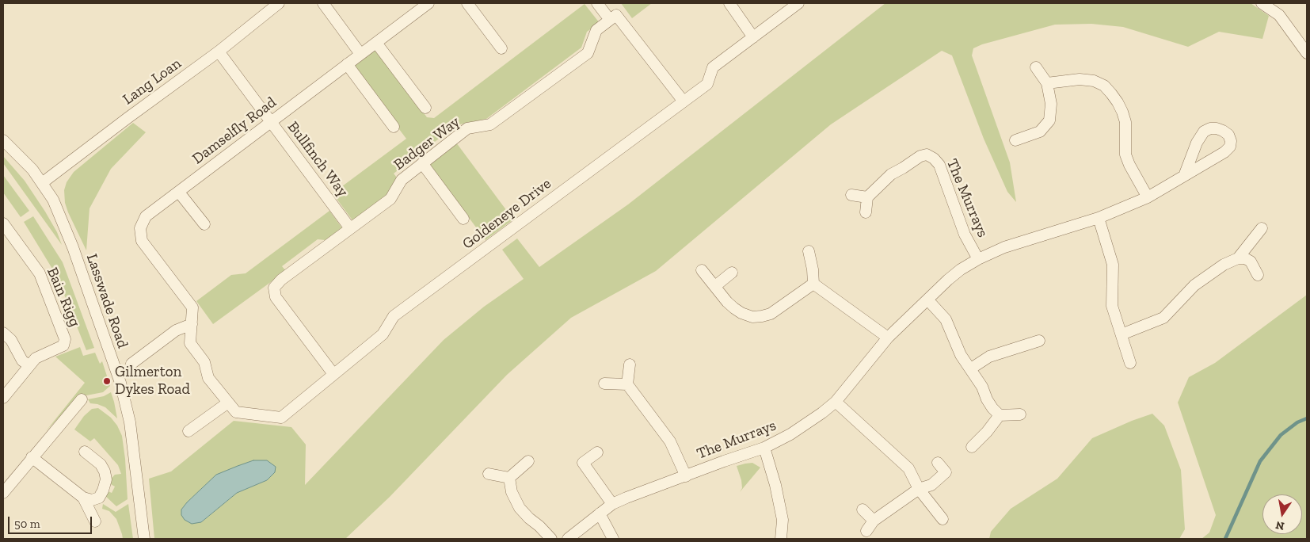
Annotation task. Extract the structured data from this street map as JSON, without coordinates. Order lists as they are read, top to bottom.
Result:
{
  "streets": {
    "street": [
      "Lang Loan",
      "Damselfly Road",
      "Badger Way",
      "Bullfinch Way",
      "The Murrays",
      "Goldeneye Drive",
      "Bain Rigg",
      "Lasswade Road"
    ]
  },
  "crossings": [
    ["Lang Loan", "Bullfinch Way"],
    ["Lang Loan", "Lasswade Road"],
    ["Damselfly Road", "Bullfinch Way"],
    ["Damselfly Road", "Goldeneye Drive"],
    ["Badger Way", "Bullfinch Way"],
    ["Badger Way", "Goldeneye Drive"]
  ],
  "places": ["Gilmerton Dykes Road"],
  "scale_bar": "50 m",
  "north": "bottom"
}
